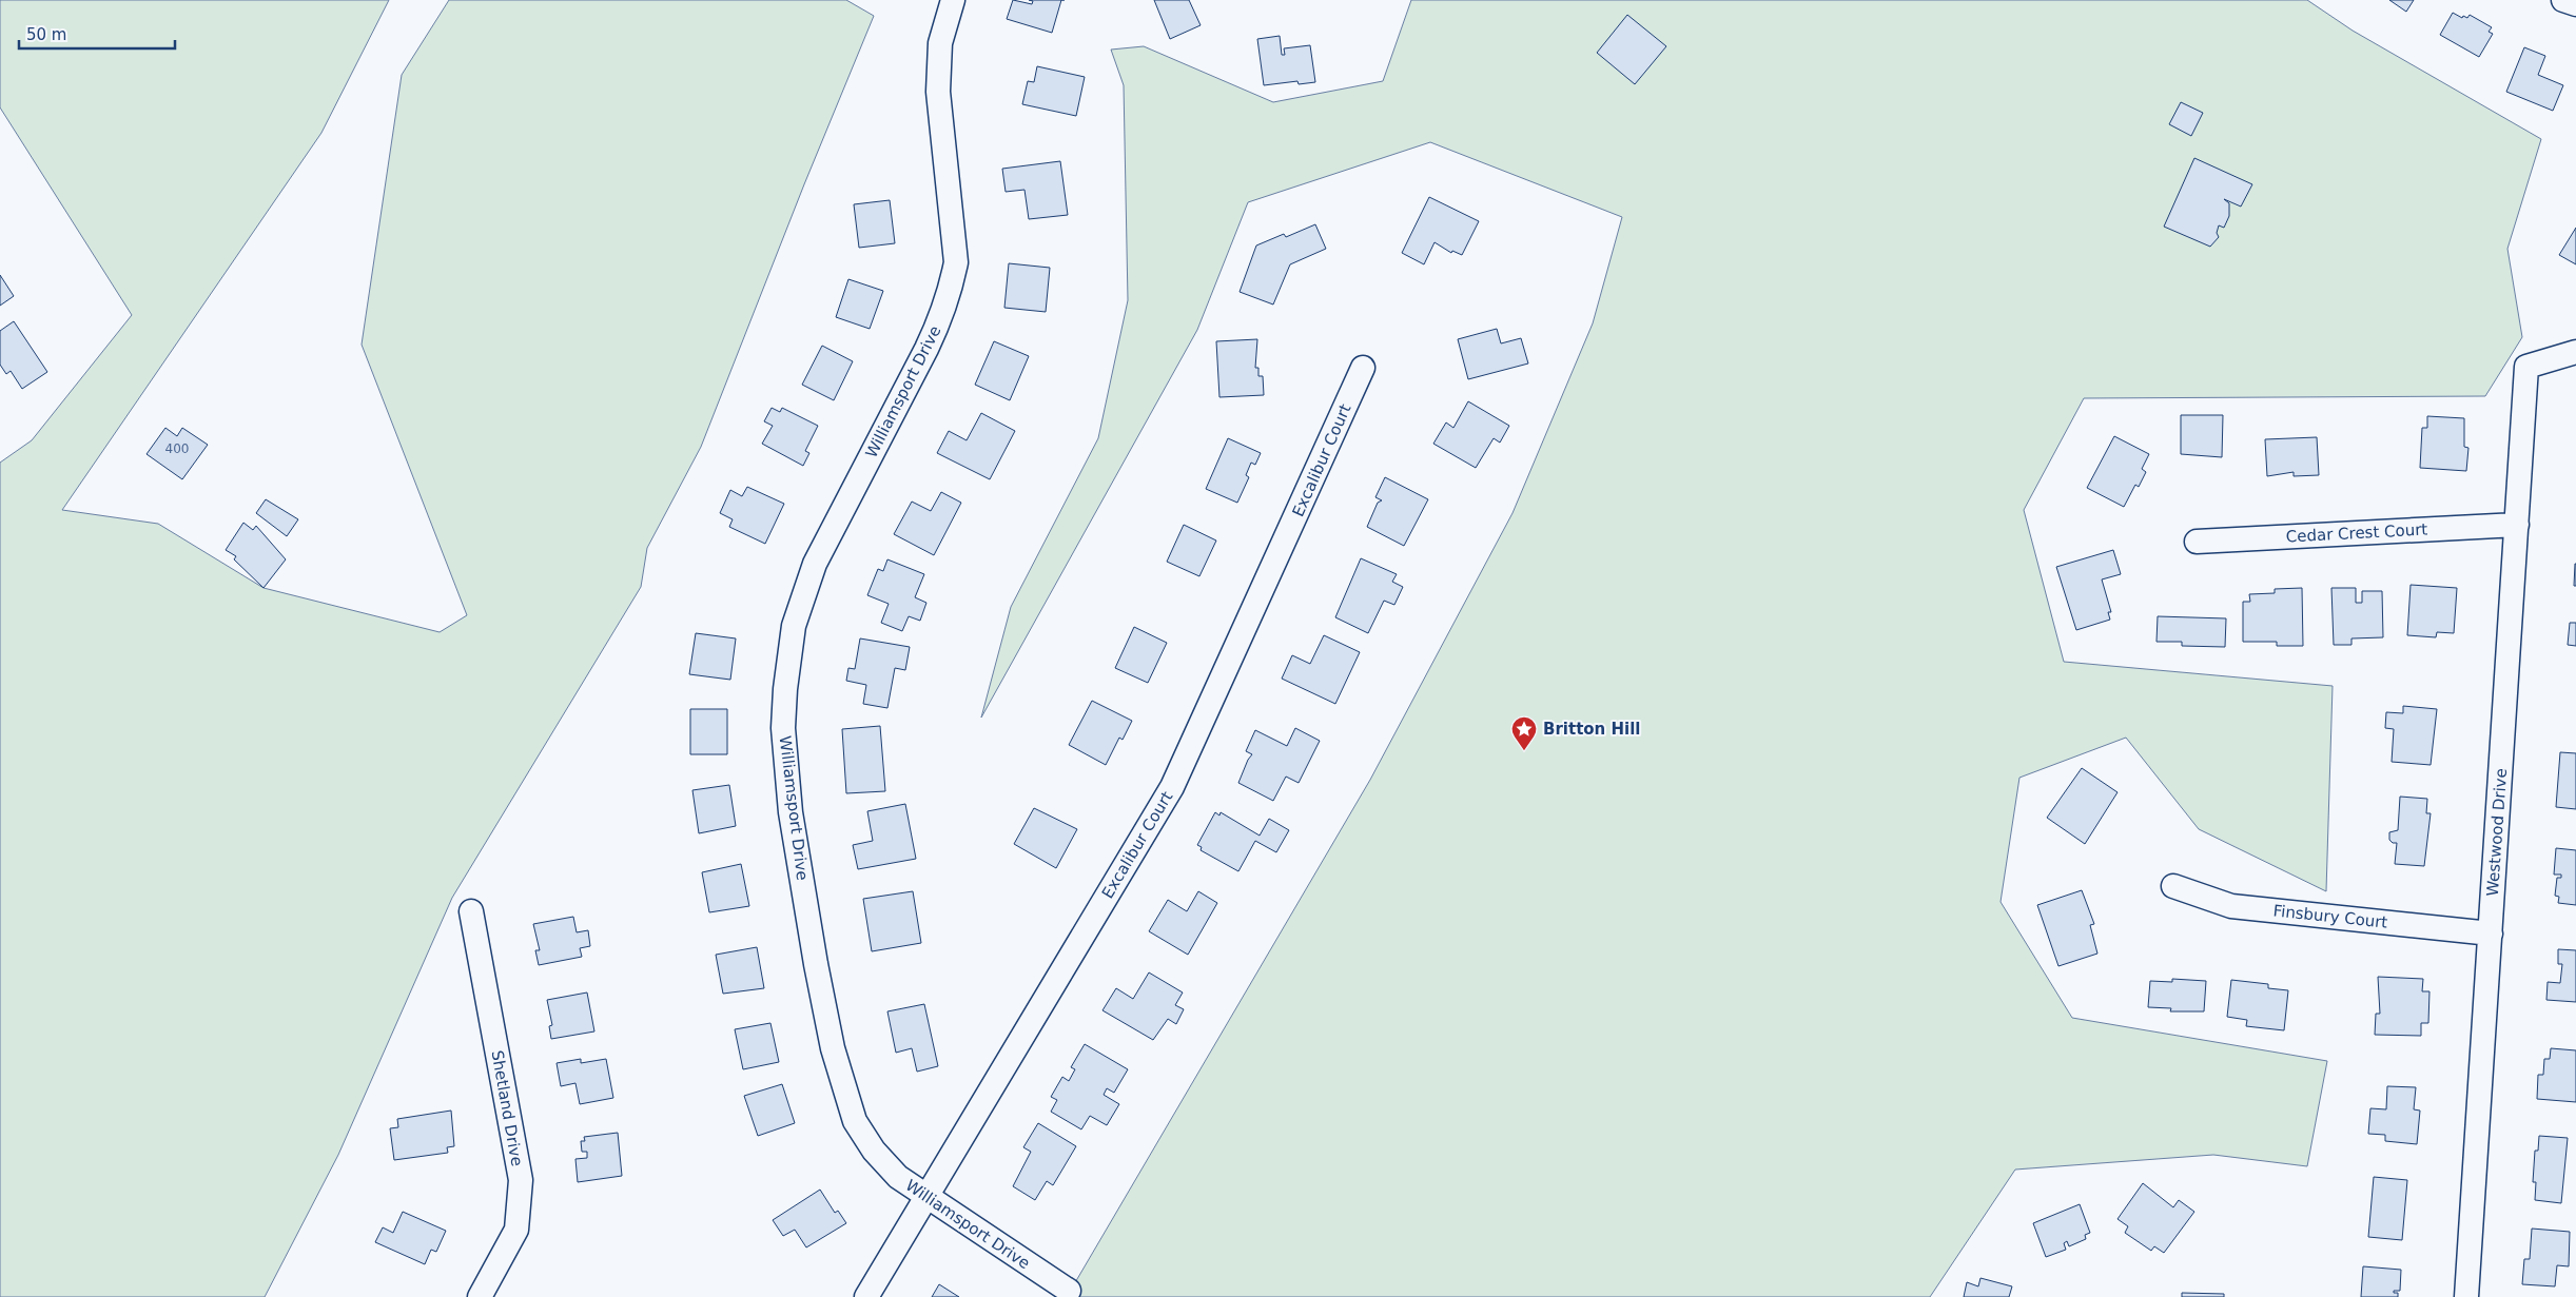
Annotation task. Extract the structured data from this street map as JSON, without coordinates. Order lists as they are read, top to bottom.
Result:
{
  "streets": {
    "street": [
      "Williamsport Drive",
      "Excalibur Court",
      "Cedar Crest Court",
      "Westwood Drive",
      "Finsbury Court",
      "Shetland Drive"
    ]
  },
  "crossings": [
    ["Williamsport Drive", "Excalibur Court"],
    ["Cedar Crest Court", "Westwood Drive"],
    ["Westwood Drive", "Finsbury Court"]
  ],
  "places": {
    "place": ["Britton Hill"]
  },
  "house_numbers": ["400"],
  "scale_bar": "50 m"
}
